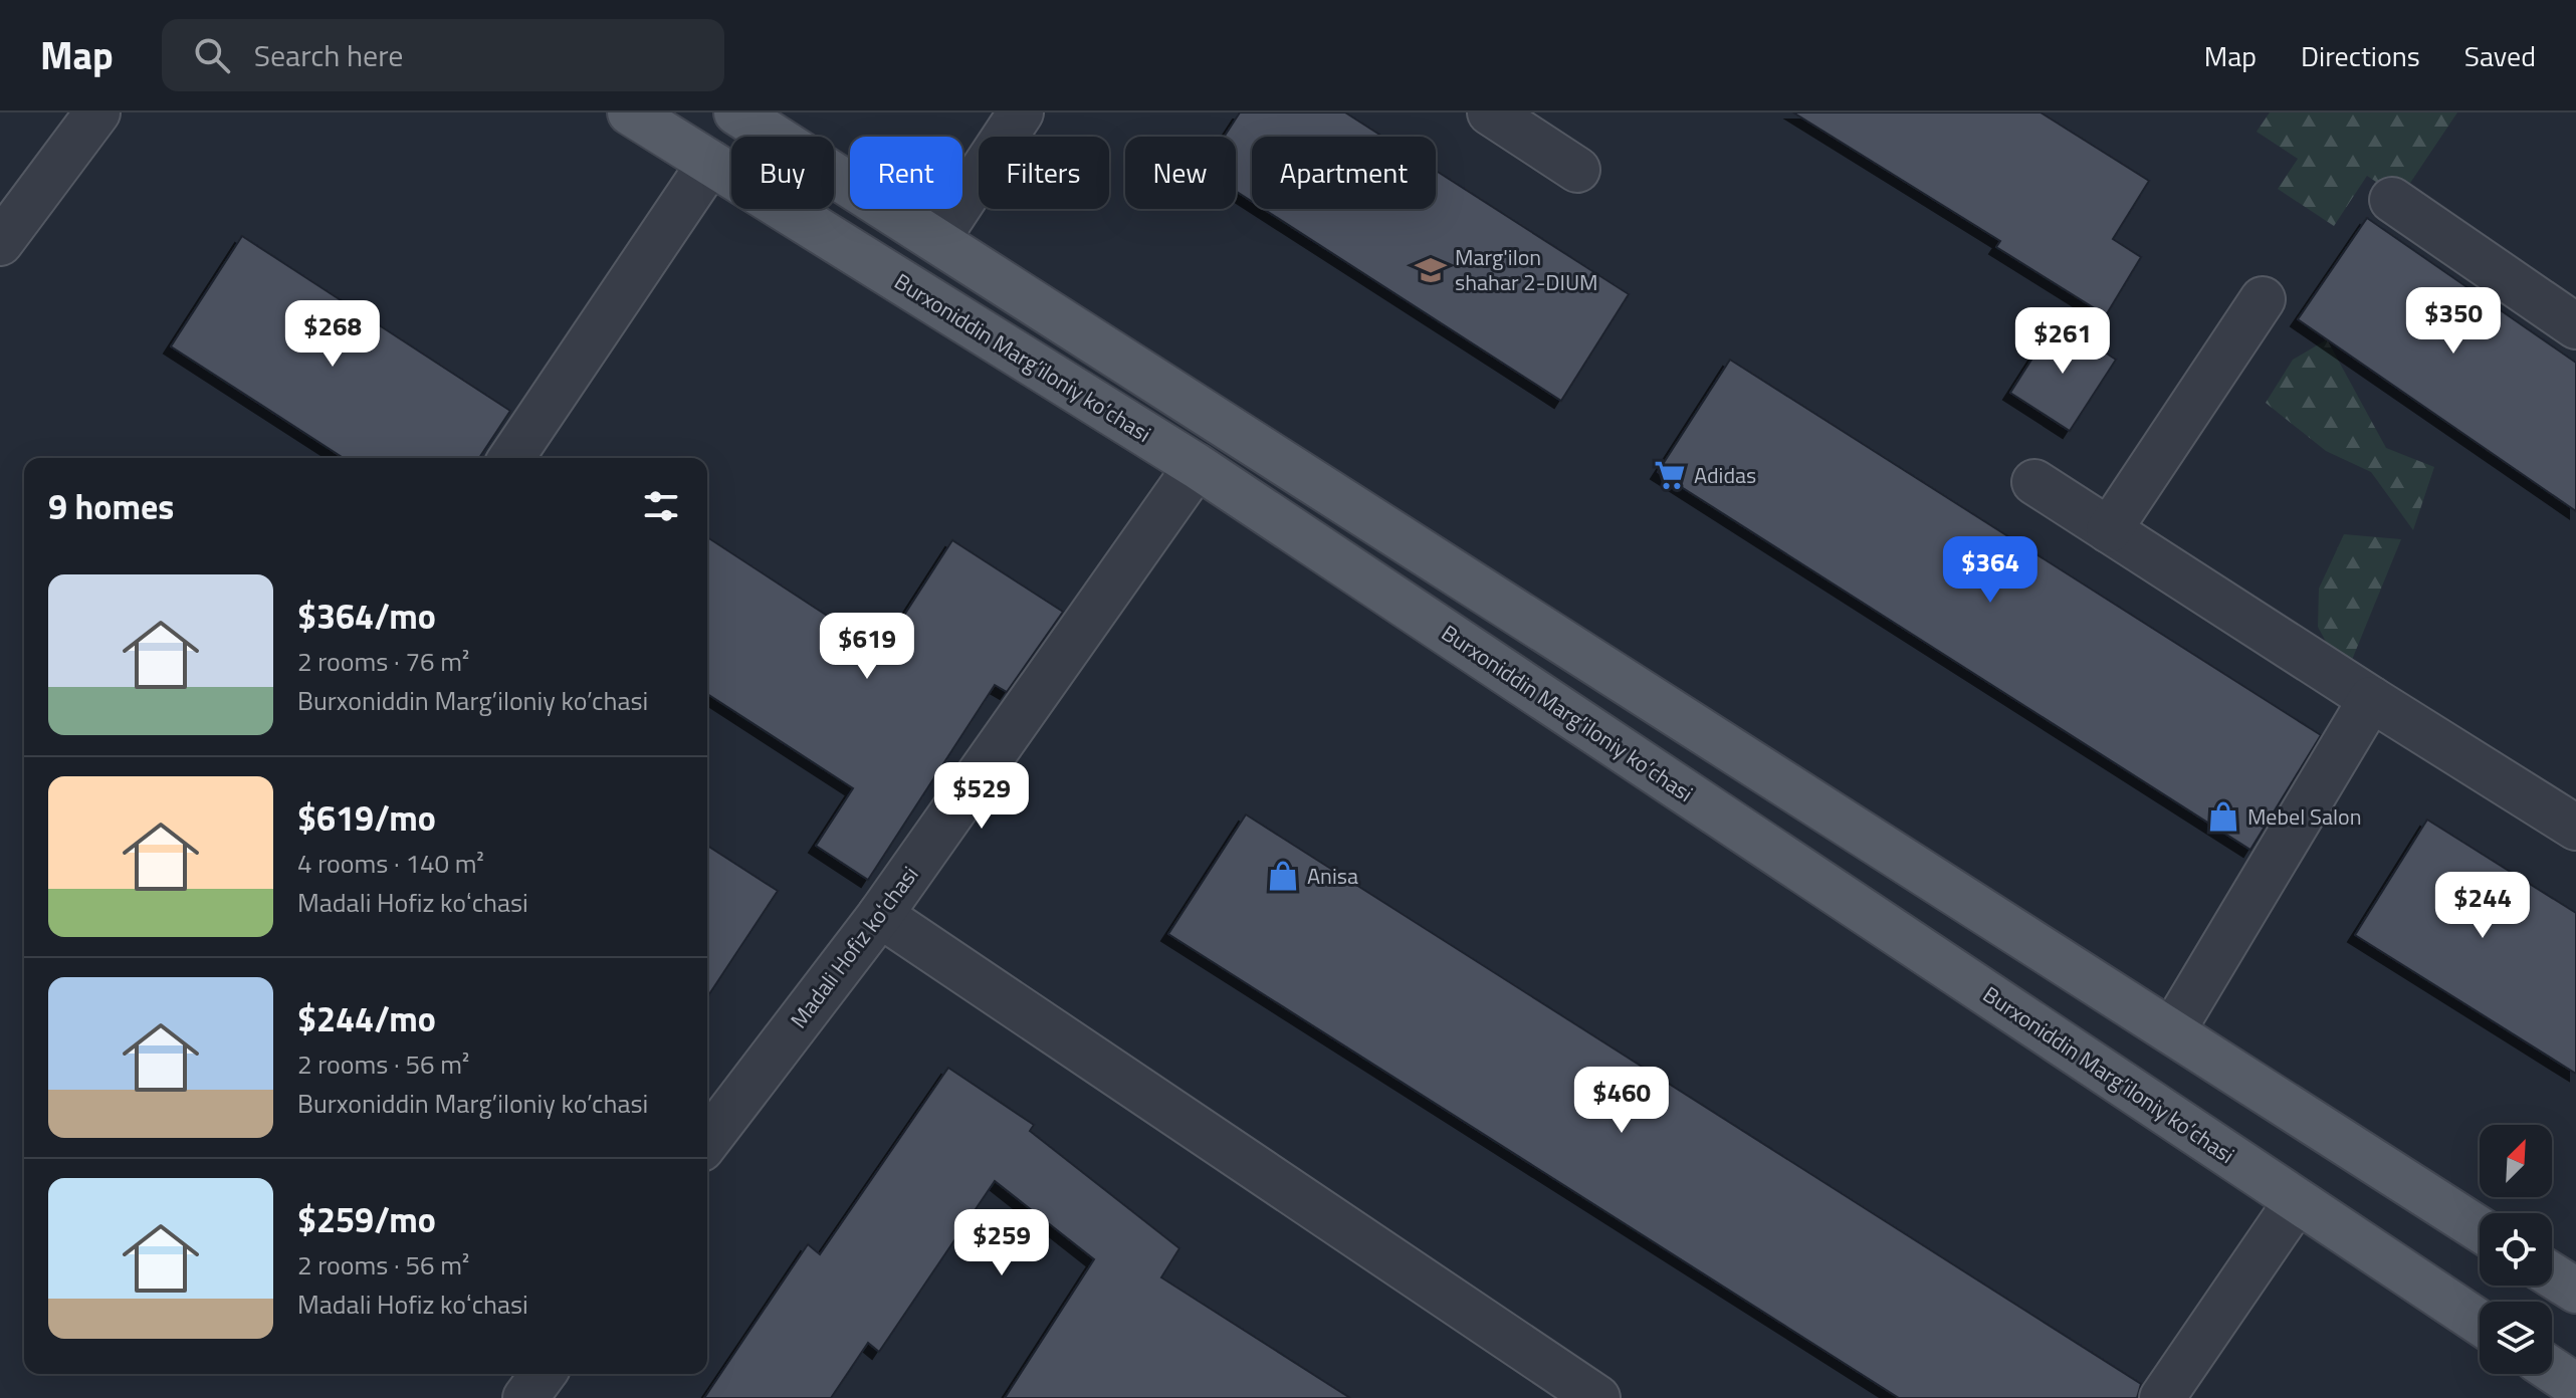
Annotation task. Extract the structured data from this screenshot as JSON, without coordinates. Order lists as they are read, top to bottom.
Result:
{
  "streets": {
    "main road": ["Burxoniddin Marg’iloniy ko’chasi"],
    "street": ["Madali Hofiz koʻchasi"]
  },
  "crossings": [
    ["Burxoniddin Marg’iloniy ko’chasi", "Madali Hofiz koʻchasi"]
  ],
  "places": {
    "school or university": ["Marg'ilon shahar 2-DIUM"],
    "supermarket": ["Adidas"],
    "shop": ["Mebel Salon", "Anisa"]
  },
  "north": "top right",
  "page": {
    "header": "Map",
    "search": "Search here",
    "nav": ["Map", "Directions", "Saved"],
    "chip": [
      "Buy",
      "Rent",
      "Filters",
      "New",
      "Apartment"
    ],
    "price": [
      "$350",
      "$268",
      "$261",
      "$364",
      "$619",
      "$529",
      "$244",
      "$460",
      "$259"
    ],
    "heading": "9 homes",
    "list": [
      {
        "name": "$364/mo",
        "note": "2 rooms · 76 m² · Burxoniddin Marg’iloniy ko’chasi"
      },
      {
        "name": "$619/mo",
        "note": "4 rooms · 140 m² · Madali Hofiz koʻchasi"
      },
      {
        "name": "$244/mo",
        "note": "2 rooms · 56 m² · Burxoniddin Marg’iloniy ko’chasi"
      },
      {
        "name": "$259/mo",
        "note": "2 rooms · 56 m² · Madali Hofiz koʻchasi"
      }
    ]
  }
}
